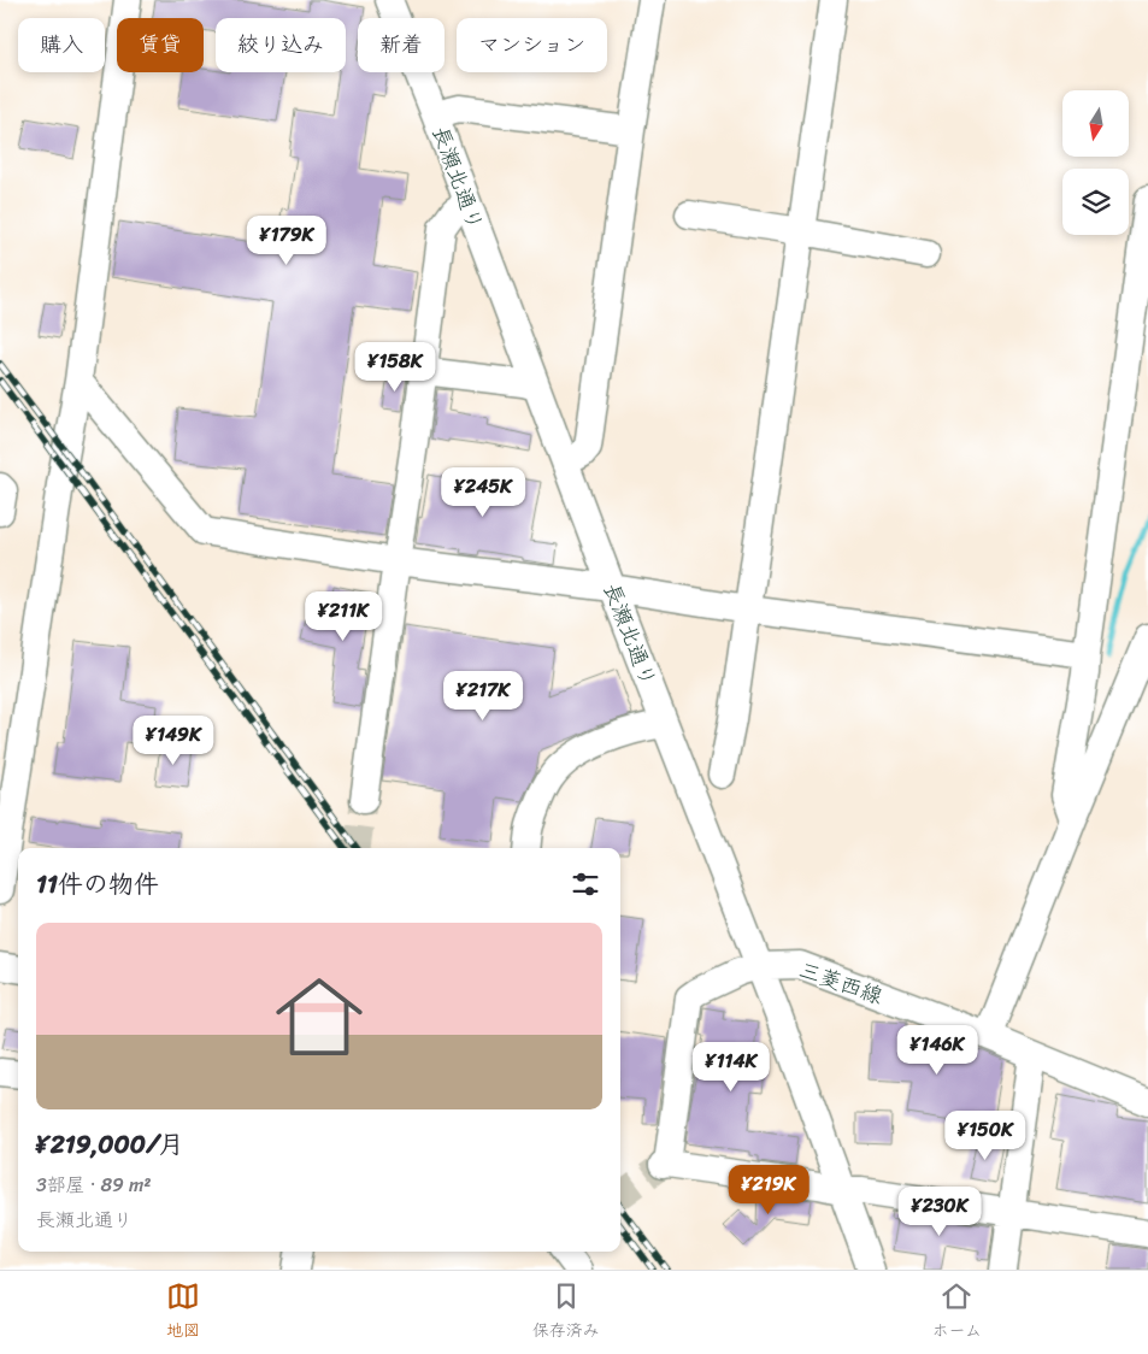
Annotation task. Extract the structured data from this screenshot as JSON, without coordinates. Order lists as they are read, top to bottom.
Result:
{
  "streets": {
    "street": ["長瀬北通り", "三菱西線"]
  },
  "crossings": [
    ["長瀬北通り", "三菱西線"]
  ],
  "north": "bottom",
  "page": {
    "chip": [
      "購入",
      "賃貸",
      "絞り込み",
      "新着",
      "マンション"
    ],
    "price": [
      "¥179K",
      "¥158K",
      "¥245K",
      "¥211K",
      "¥217K",
      "¥149K",
      "¥146K",
      "¥114K",
      "¥150K",
      "¥219K",
      "¥230K"
    ],
    "heading": "11件の物件",
    "list": [
      {
        "name": "¥219,000/月",
        "note": "3部屋 · 89 m² · 長瀬北通り"
      }
    ],
    "tabs": ["地図", "保存済み", "ホーム"]
  }
}
